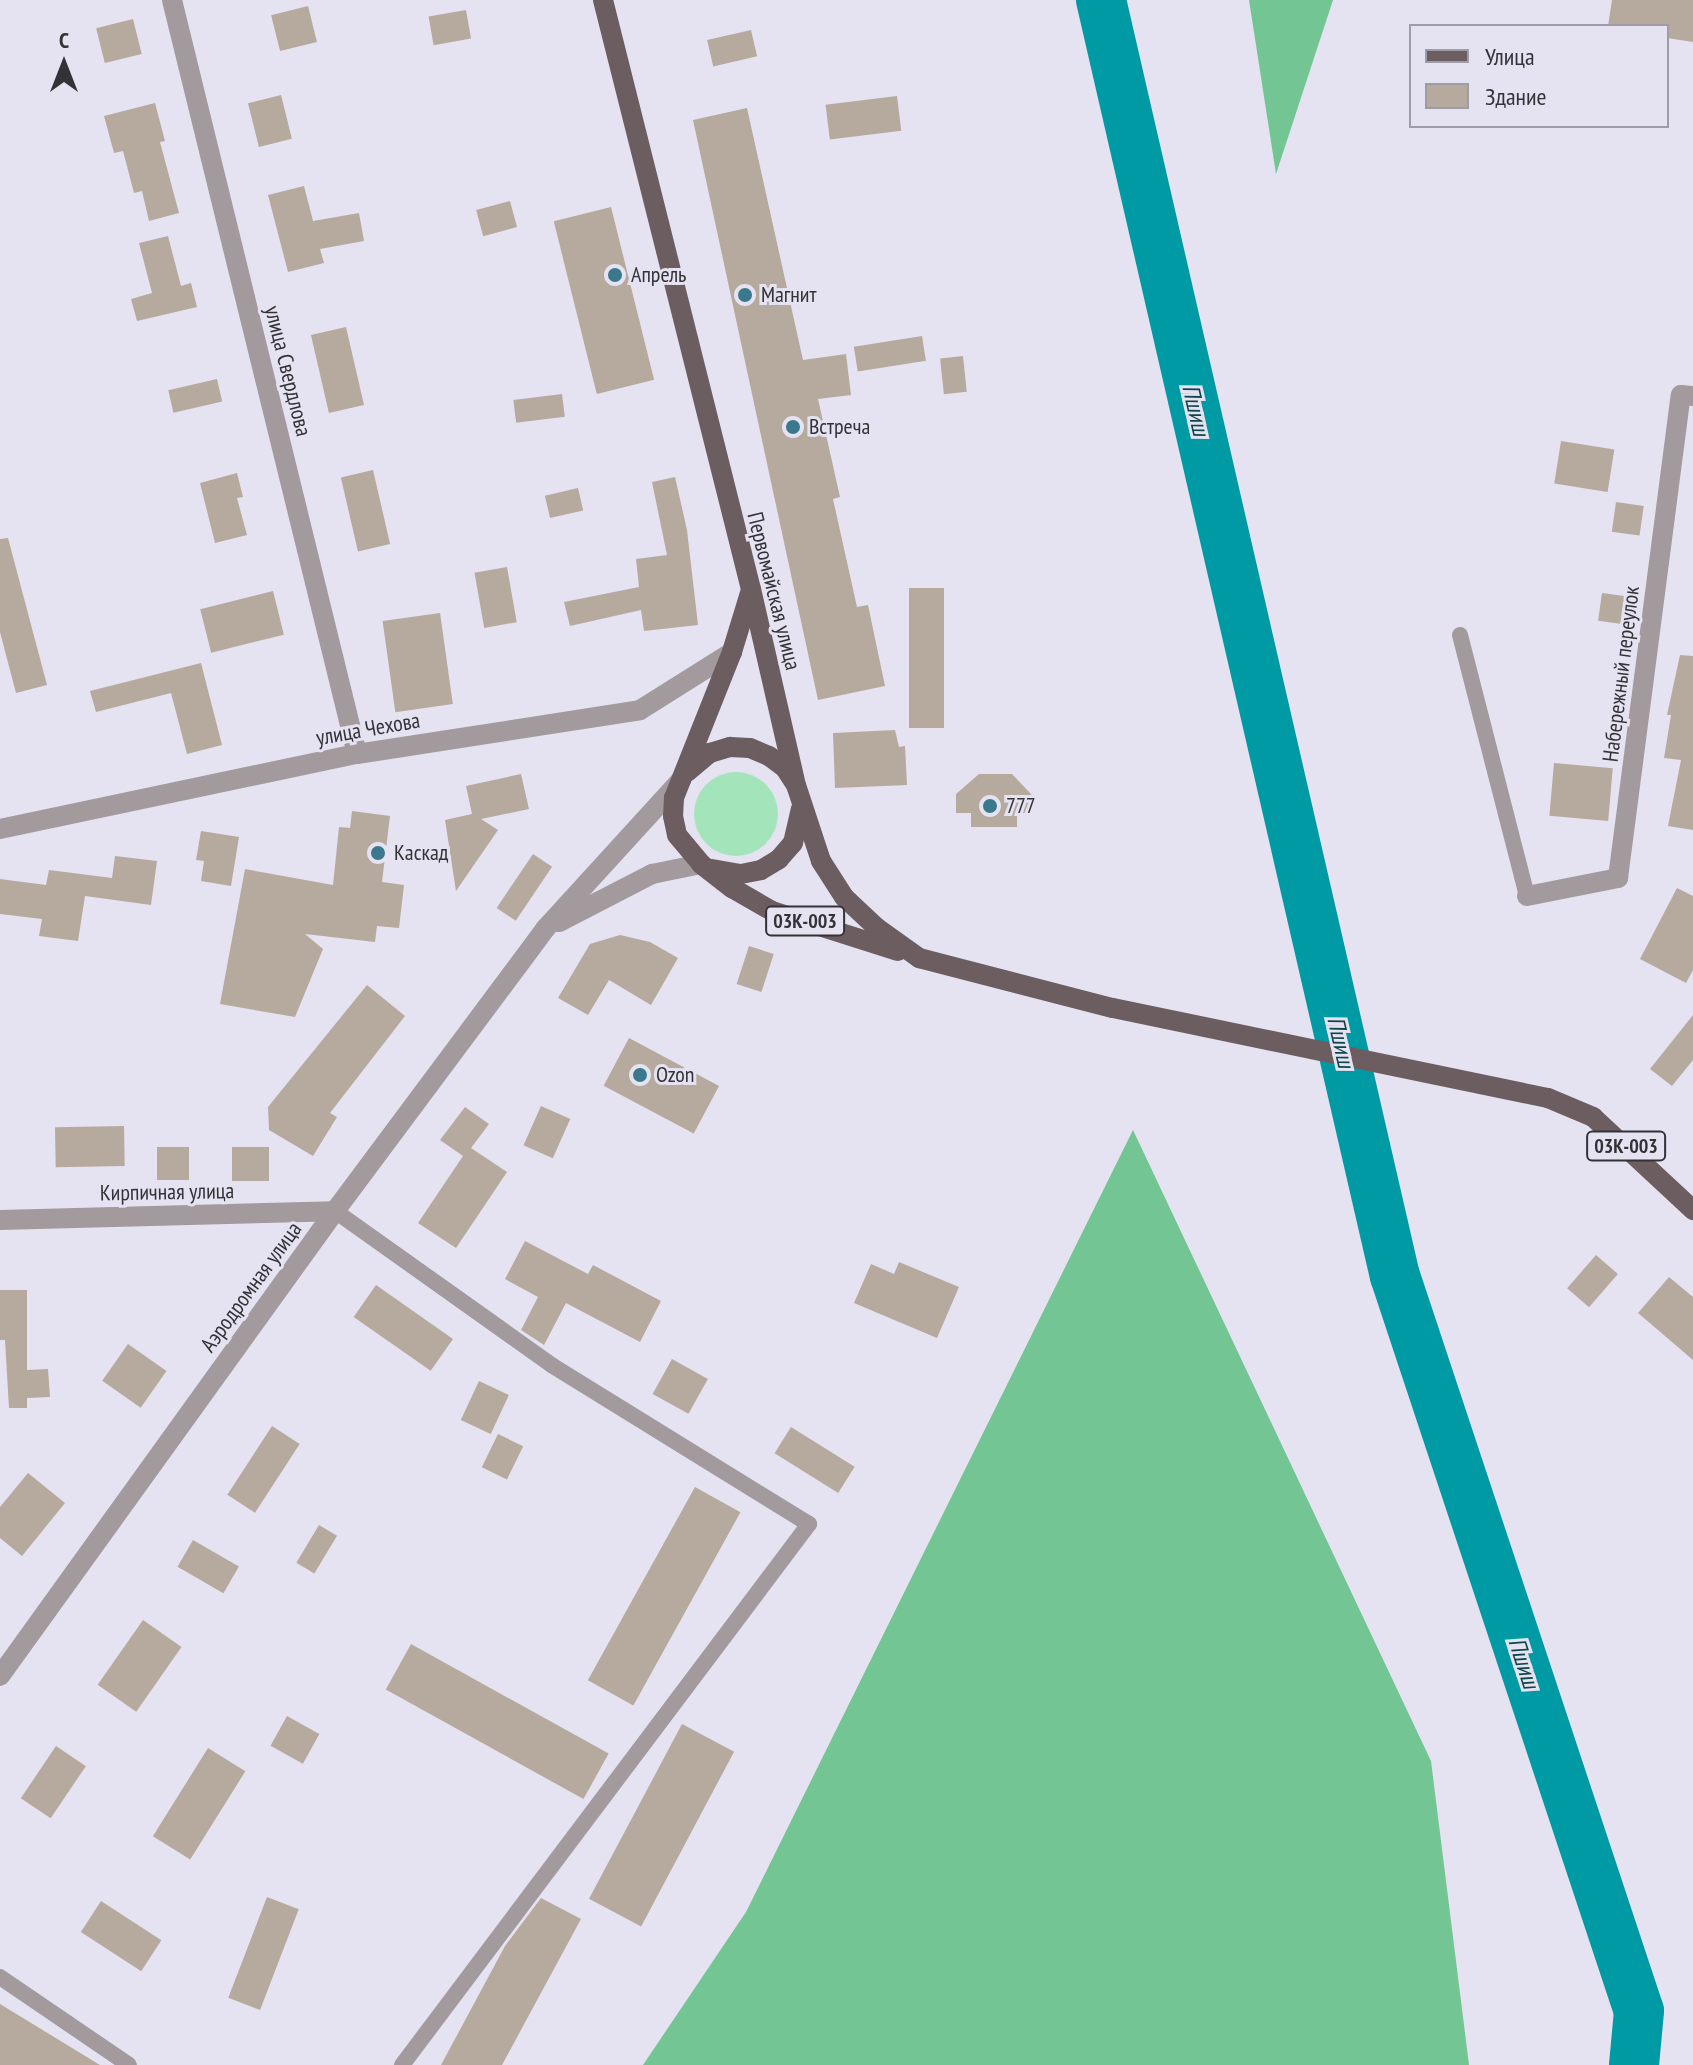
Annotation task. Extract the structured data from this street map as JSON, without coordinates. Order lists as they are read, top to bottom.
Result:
{
  "streets": {
    "main road": ["Первомайская улица", "03К-003"],
    "street": [
      "улица Свердлова",
      "Набережный переулок",
      "улица Чехова",
      "Кирпичная улица",
      "Аэродромная улица"
    ]
  },
  "crossings": [
    ["улица Свердлова", "улица Чехова"],
    ["Первомайская улица", "03К-003"],
    ["Первомайская улица", "Аэродромная улица"],
    ["улица Чехова", "03К-003"],
    ["03К-003", "Аэродромная улица"],
    ["Кирпичная улица", "Аэродромная улица"]
  ],
  "water": ["Пшиш"],
  "places": [
    "Апрель",
    "Магнит",
    "Встреча",
    "777",
    "Каскад",
    "Ozon"
  ],
  "legend": ["Улица", "Здание"],
  "north": "top"
}
